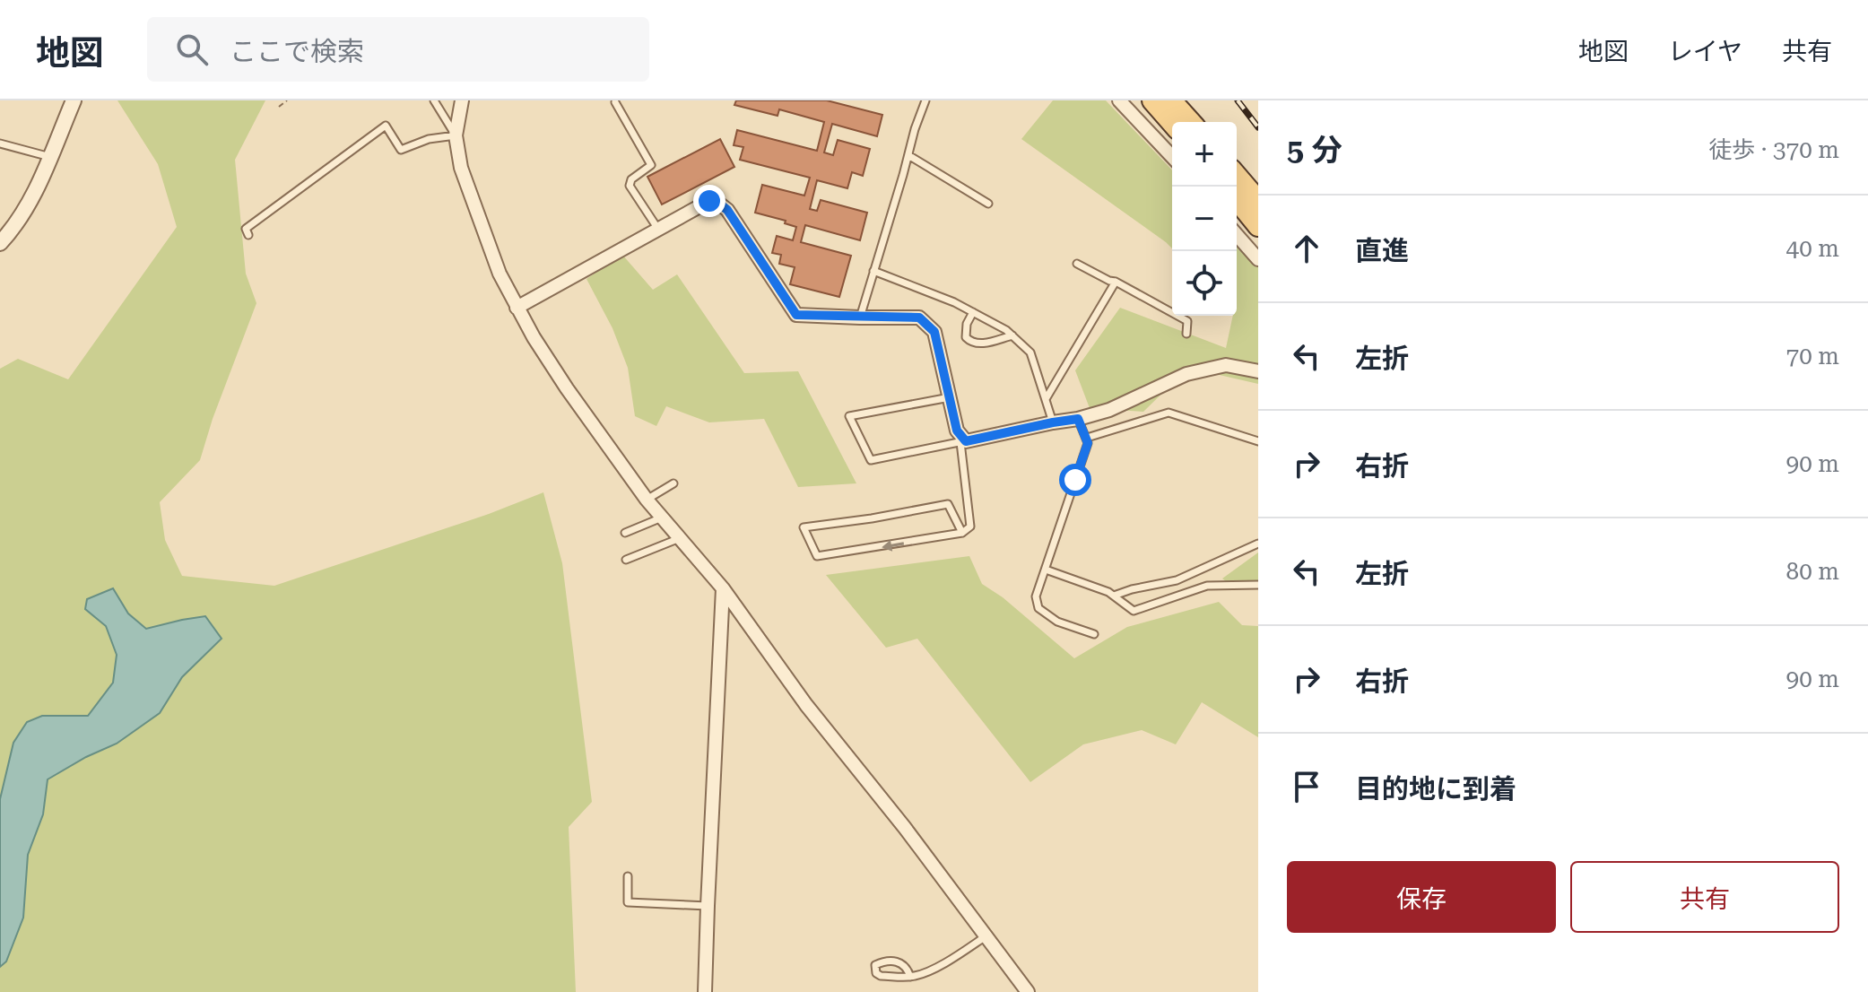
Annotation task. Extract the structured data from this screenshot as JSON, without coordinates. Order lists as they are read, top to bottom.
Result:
{
  "page": {
    "header": "地図",
    "search": "ここで検索",
    "nav": ["地図", "レイヤ", "共有"],
    "heading": ["5 分", "徒歩 · 370 m"],
    "map_buttons": ["+", "−"],
    "list": [
      ["直進", "40 m"],
      ["左折", "70 m"],
      ["右折", "90 m"],
      ["左折", "80 m"],
      ["右折", "90 m"],
      "目的地に到着"
    ],
    "buttons": ["保存", "共有"]
  }
}
